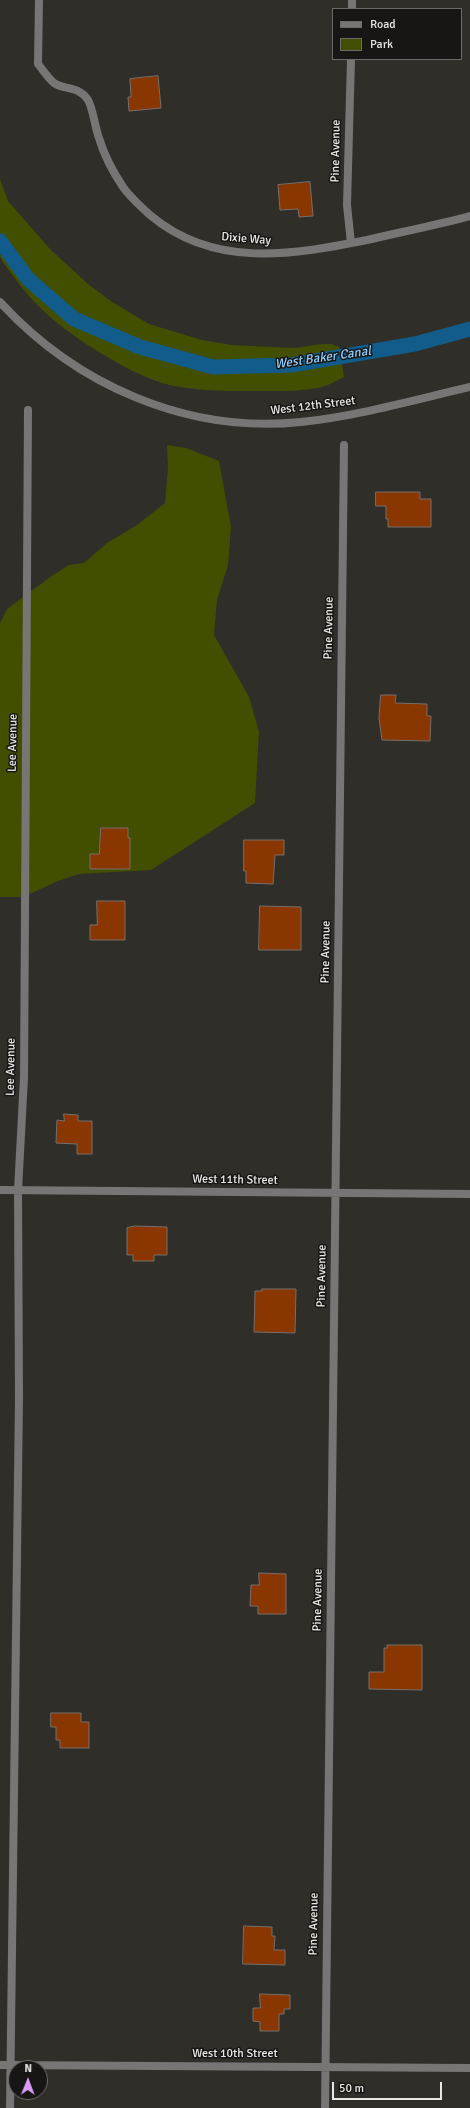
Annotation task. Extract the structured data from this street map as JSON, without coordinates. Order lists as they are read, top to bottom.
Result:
{
  "streets": {
    "street": [
      "Pine Avenue",
      "Dixie Way",
      "West 12th Street",
      "Lee Avenue",
      "West 11th Street",
      "West 10th Street"
    ]
  },
  "crossings": [
    ["Pine Avenue", "Dixie Way"],
    ["Pine Avenue", "West 11th Street"],
    ["Pine Avenue", "West 10th Street"],
    ["Lee Avenue", "West 11th Street"]
  ],
  "water": ["West Baker Canal"],
  "legend": ["Road", "Park"],
  "scale_bar": "50 m",
  "north": "top"
}
